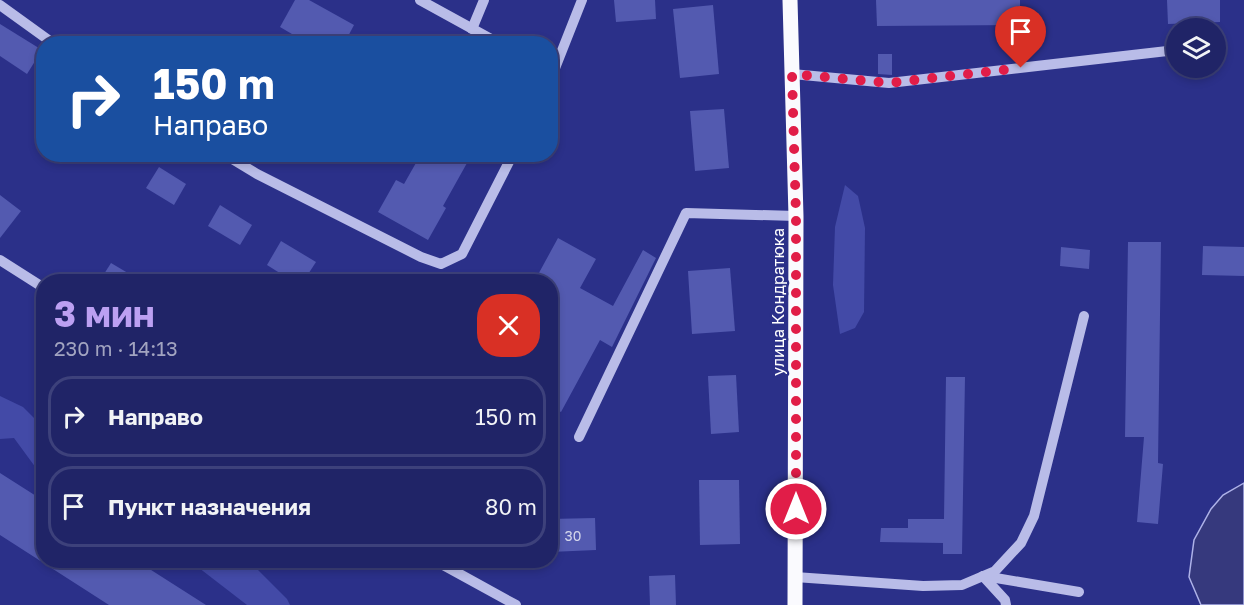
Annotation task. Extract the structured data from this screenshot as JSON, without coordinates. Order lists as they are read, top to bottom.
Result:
{
  "streets": {
    "main road": ["улица Кондратюка"]
  },
  "house_numbers": ["30"],
  "page": {
    "turn": ["150 m", "Направо"],
    "heading": ["3 мин", "230 m · 14:13"],
    "list": [
      {
        "name": "Направо",
        "value": "150 m"
      },
      {
        "name": "Пункт назначения",
        "value": "80 m"
      }
    ]
  }
}
